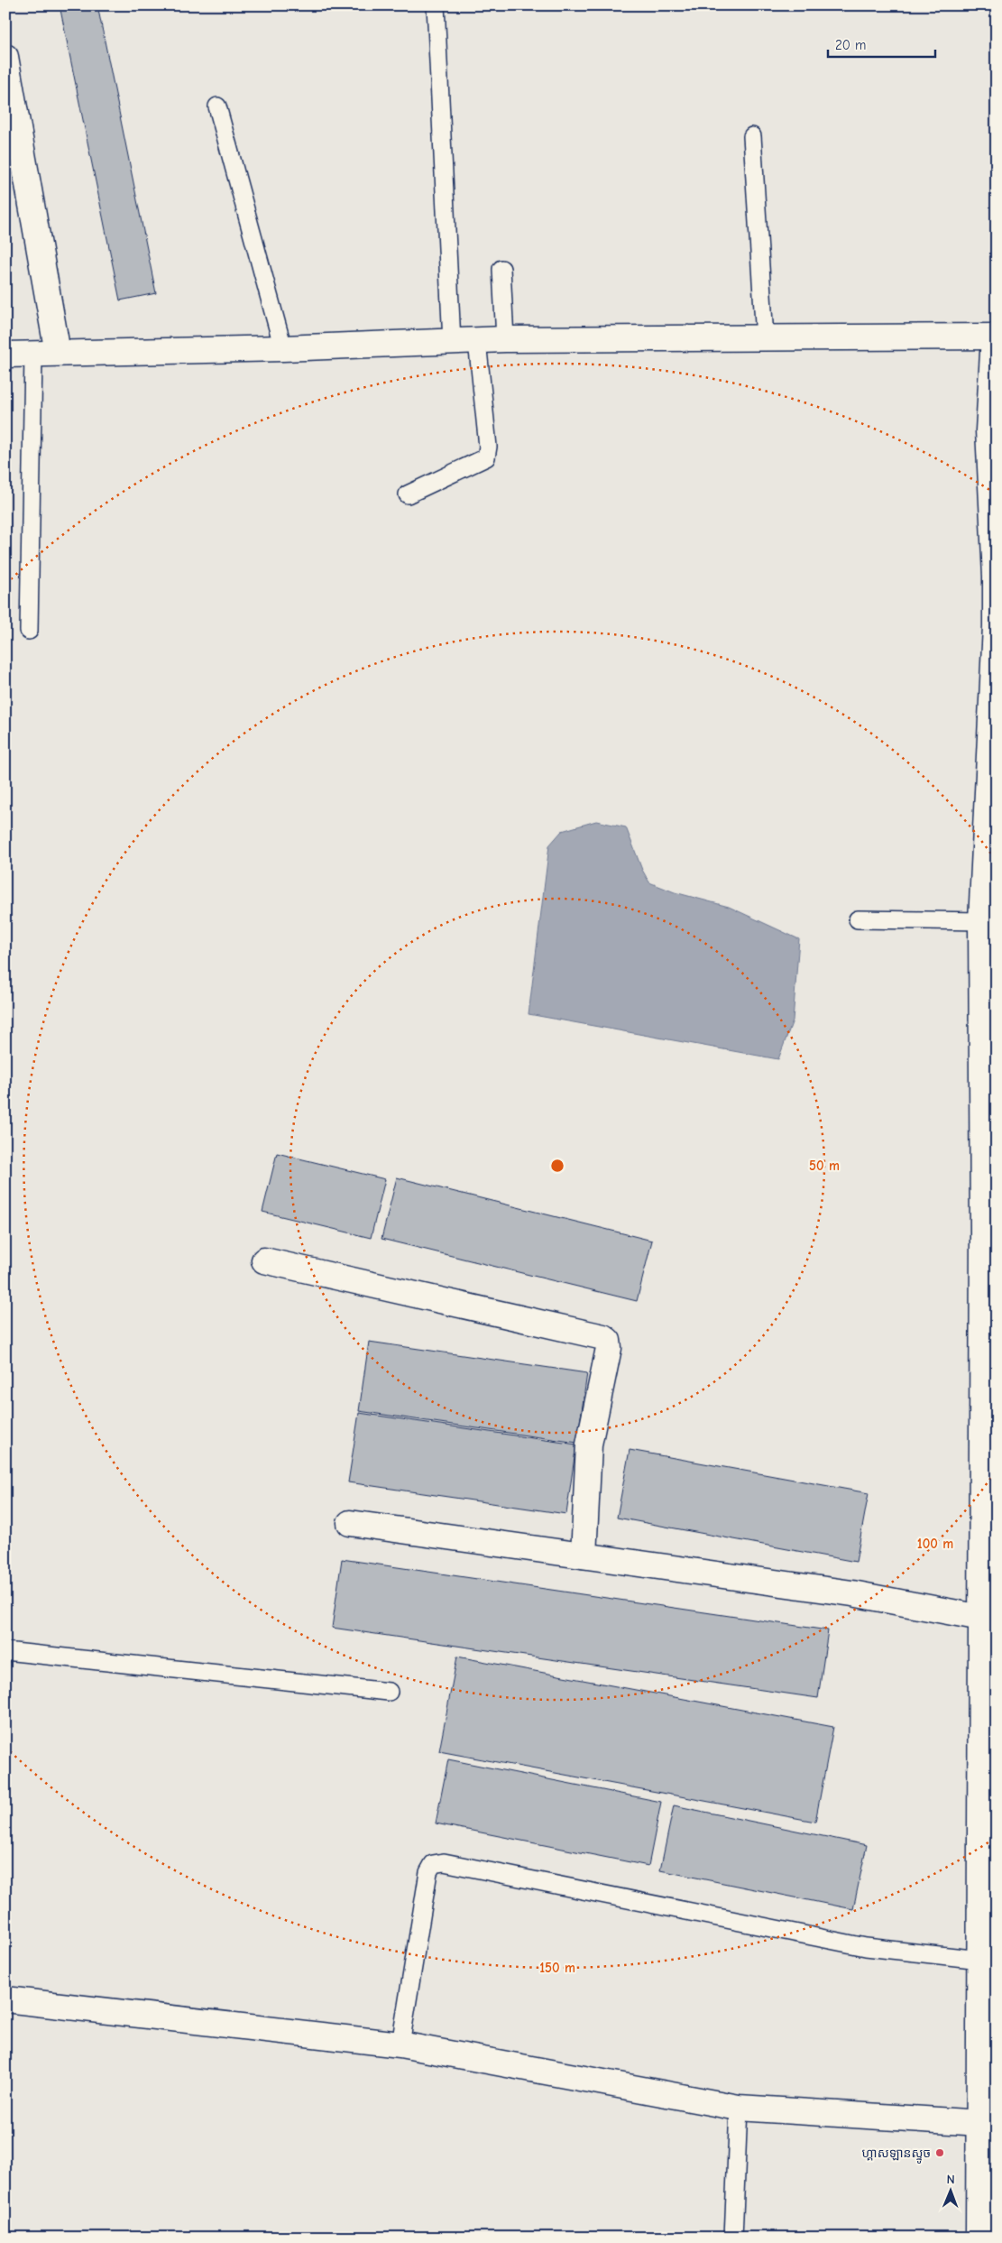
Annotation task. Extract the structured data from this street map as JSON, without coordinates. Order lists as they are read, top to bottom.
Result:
{
  "places": ["ហ្គាសឡានស្ទូច"],
  "scale_bar": "20 m",
  "north": "top",
  "rings": ["50 m", "100 m", "150 m"]
}
